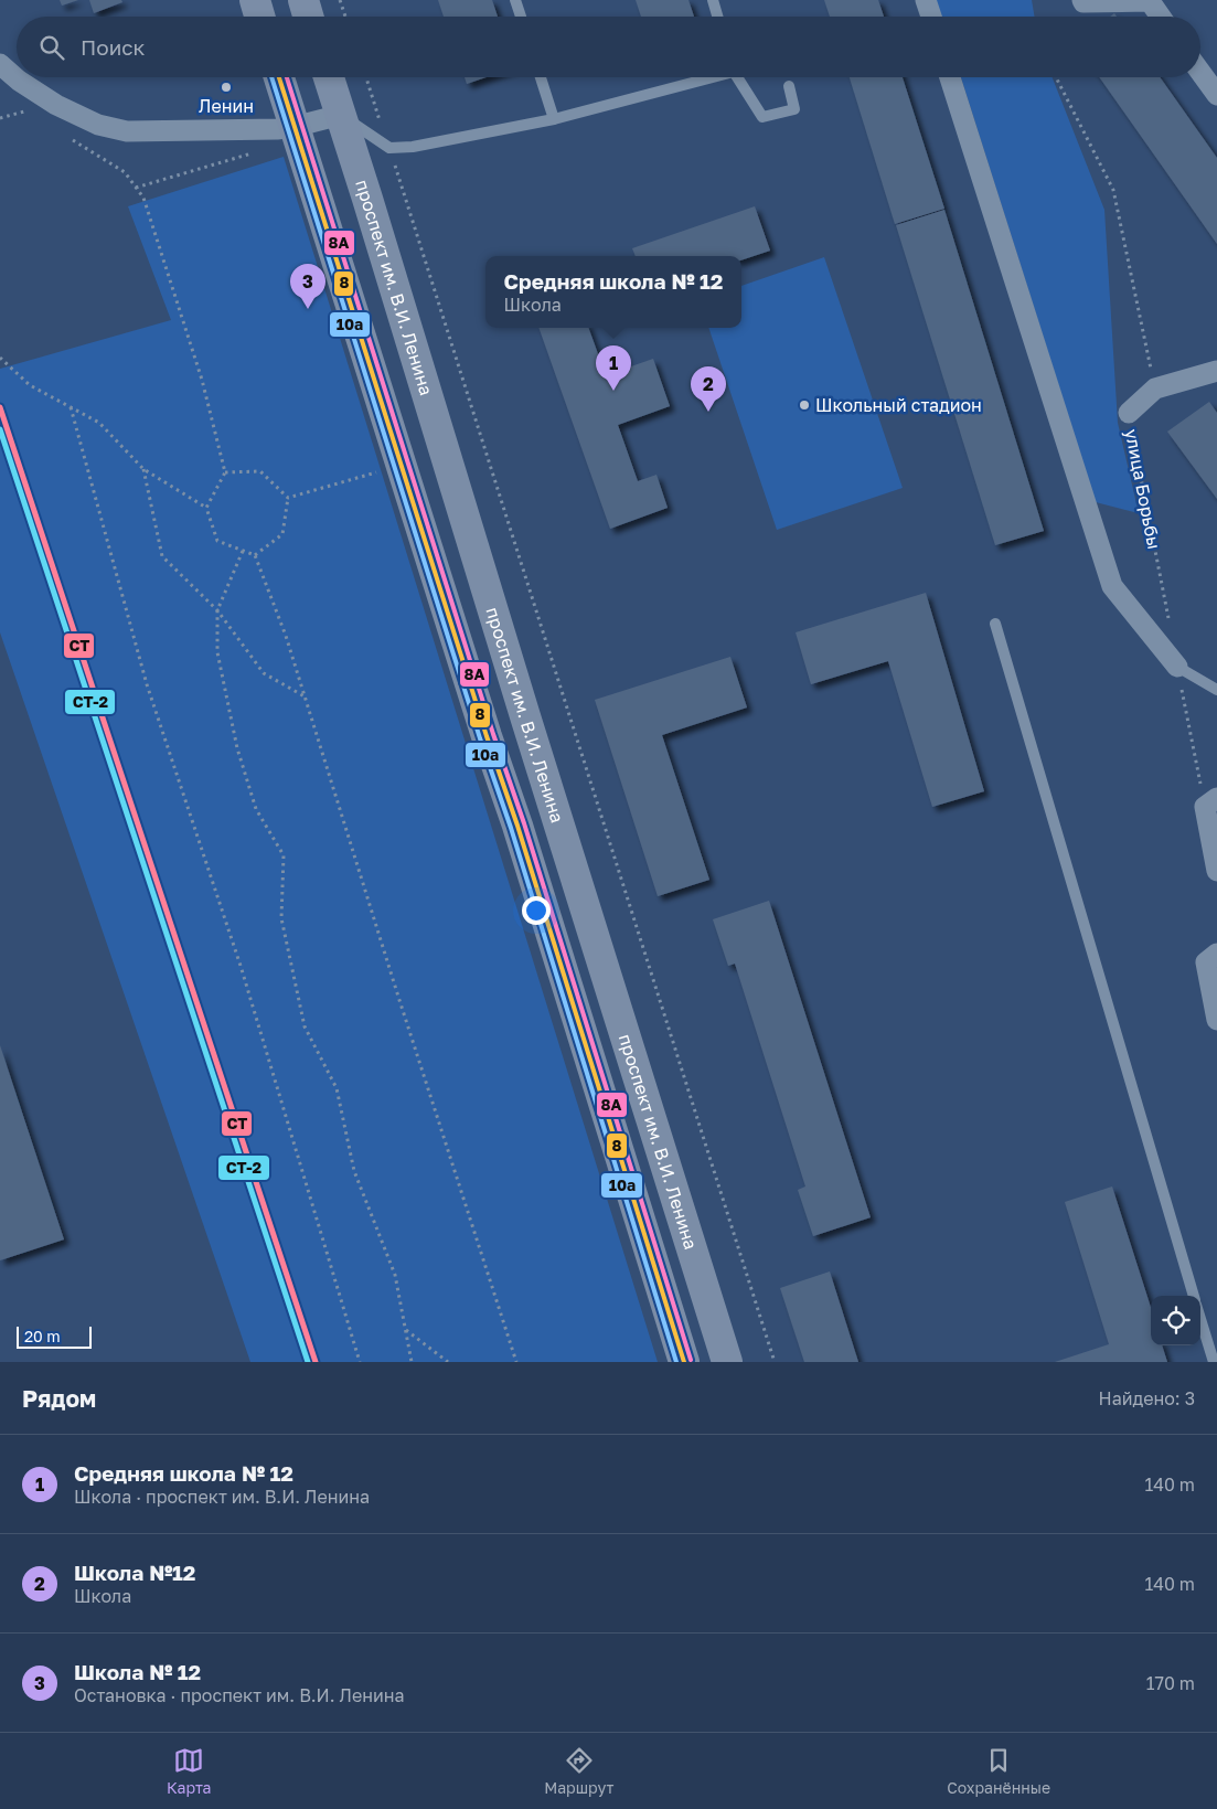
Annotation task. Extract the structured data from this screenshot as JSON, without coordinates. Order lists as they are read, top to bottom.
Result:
{
  "streets": {
    "main road": ["проспект им. В.И. Ленина"],
    "street": ["улица Борьбы"]
  },
  "places": ["Ленин", "Школьный стадион"],
  "lines": [
    "transit line 8",
    "transit line 10а",
    "transit line 8А",
    "transit line СТ",
    "transit line СТ-2"
  ],
  "scale_bar": "20 m",
  "page": {
    "search": "Поиск",
    "popup": ["Средняя школа № 12", "Школа"],
    "pins": ["3", "1", "2"],
    "scale": "20 m",
    "heading": ["Рядом", "Найдено: 3"],
    "list": [
      {
        "mark": "1",
        "name": "Средняя школа № 12",
        "note": "Школа · проспект им. В.И. Ленина",
        "value": "140 m"
      },
      {
        "mark": "2",
        "name": "Школа №12",
        "note": "Школа",
        "value": "140 m"
      },
      {
        "mark": "3",
        "name": "Школа № 12",
        "note": "Остановка · проспект им. В.И. Ленина",
        "value": "170 m"
      }
    ],
    "nav": ["Карта", "Маршрут", "Сохранённые"]
  }
}
